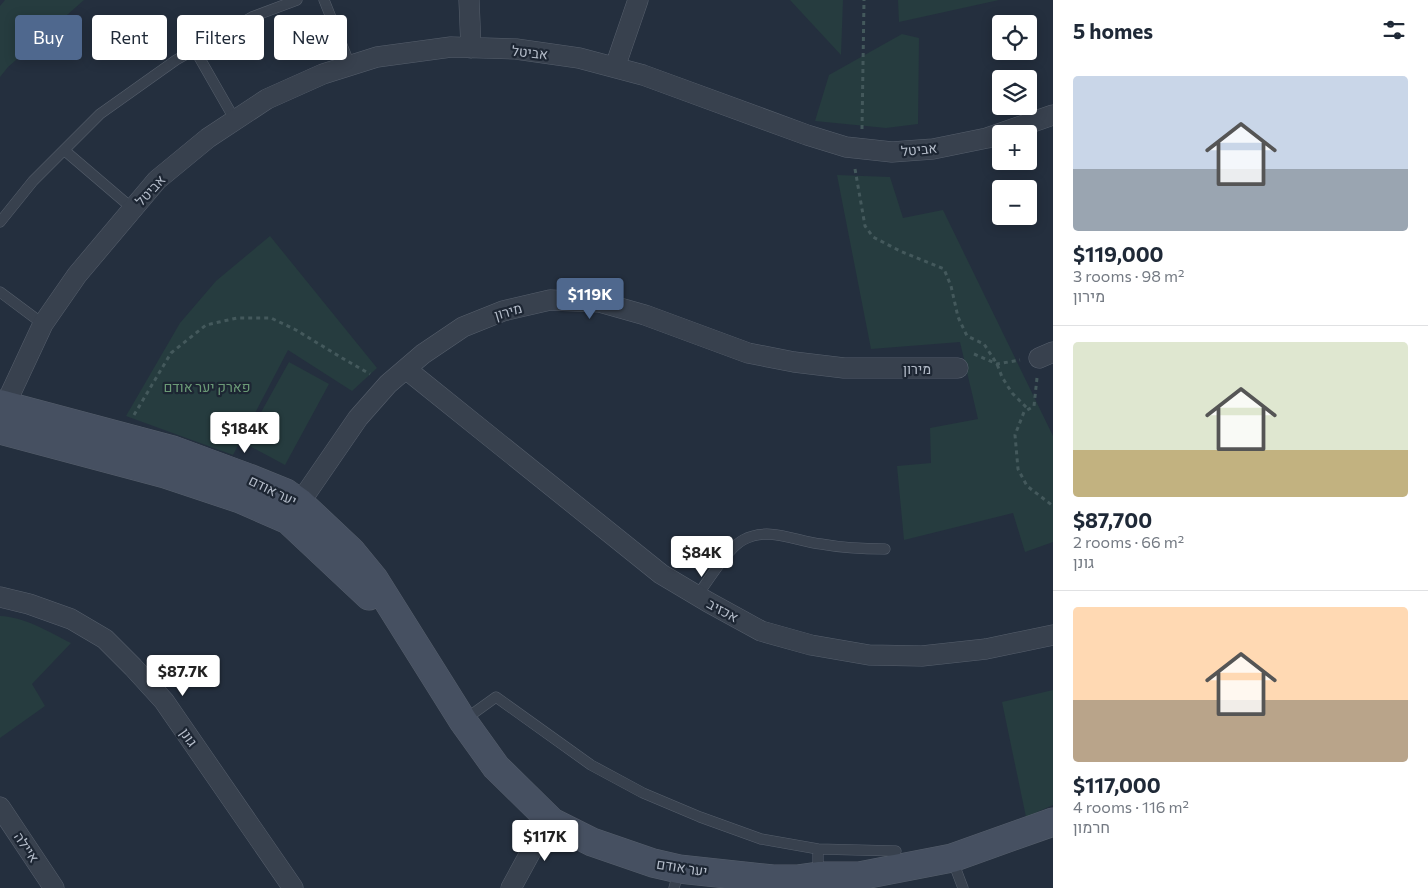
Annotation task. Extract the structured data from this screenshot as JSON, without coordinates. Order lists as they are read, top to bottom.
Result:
{
  "streets": {
    "street": [
      "אביטל",
      "מירון",
      "יער אודם",
      "אכזיב",
      "גונן",
      "איילה"
    ]
  },
  "crossings": [
    ["אביטל", "יער אודם"],
    ["מירון", "יער אודם"],
    ["מירון", "אכזיב"]
  ],
  "parks": ["פארק יער אודם"],
  "page": {
    "heading": "5 homes",
    "map_buttons": ["+", "−"],
    "chip": [
      "Buy",
      "Rent",
      "Filters",
      "New"
    ],
    "list": [
      {
        "name": "$119,000",
        "note": "3 rooms · 98 m² · מירון"
      },
      {
        "name": "$87,700",
        "note": "2 rooms · 66 m² · גונן"
      },
      {
        "name": "$117,000",
        "note": "4 rooms · 116 m² · חרמון"
      }
    ],
    "price": [
      "$119K",
      "$184K",
      "$84K",
      "$87.7K",
      "$117K"
    ]
  }
}
